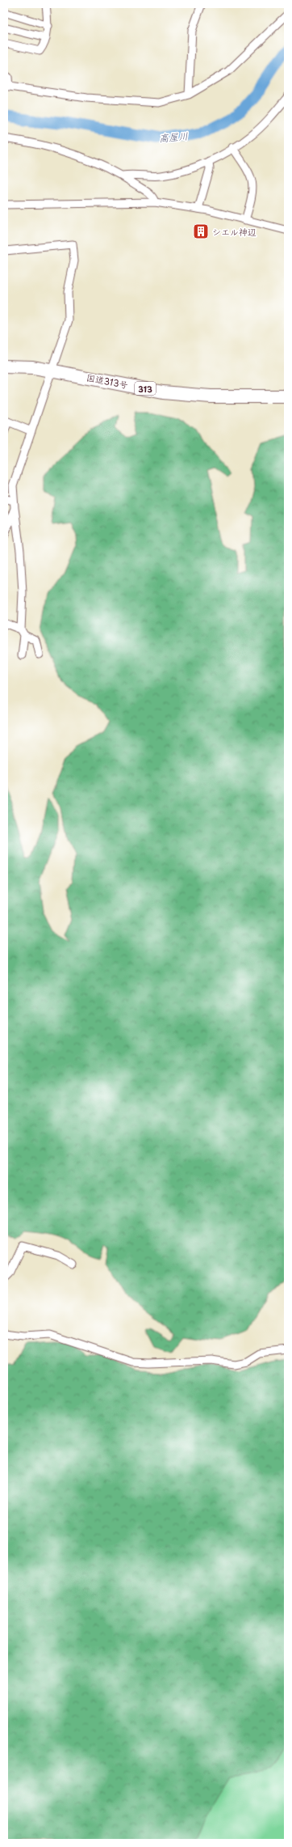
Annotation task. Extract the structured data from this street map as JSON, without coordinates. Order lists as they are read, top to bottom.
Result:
{
  "streets": {
    "highway": ["国道313号", "313"]
  },
  "water": ["高屋川"],
  "places": {
    "building": ["シエル神辺"]
  }
}
